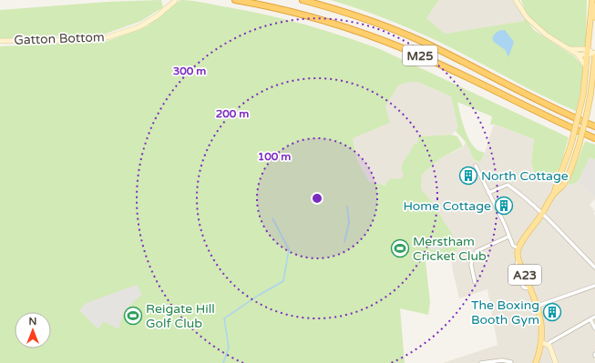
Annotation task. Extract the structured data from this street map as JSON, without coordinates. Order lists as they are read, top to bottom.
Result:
{
  "streets": {
    "highway": ["M25"],
    "main road": ["A23"],
    "street": ["Gatton Bottom"]
  },
  "places": {
    "building": ["North Cottage", "Home Cottage", "The Boxing Booth Gym"],
    "sports": ["Merstham Cricket Club", "Reigate Hill Golf Club"]
  },
  "north": "top",
  "rings": ["300 m", "200 m", "100 m"]
}
